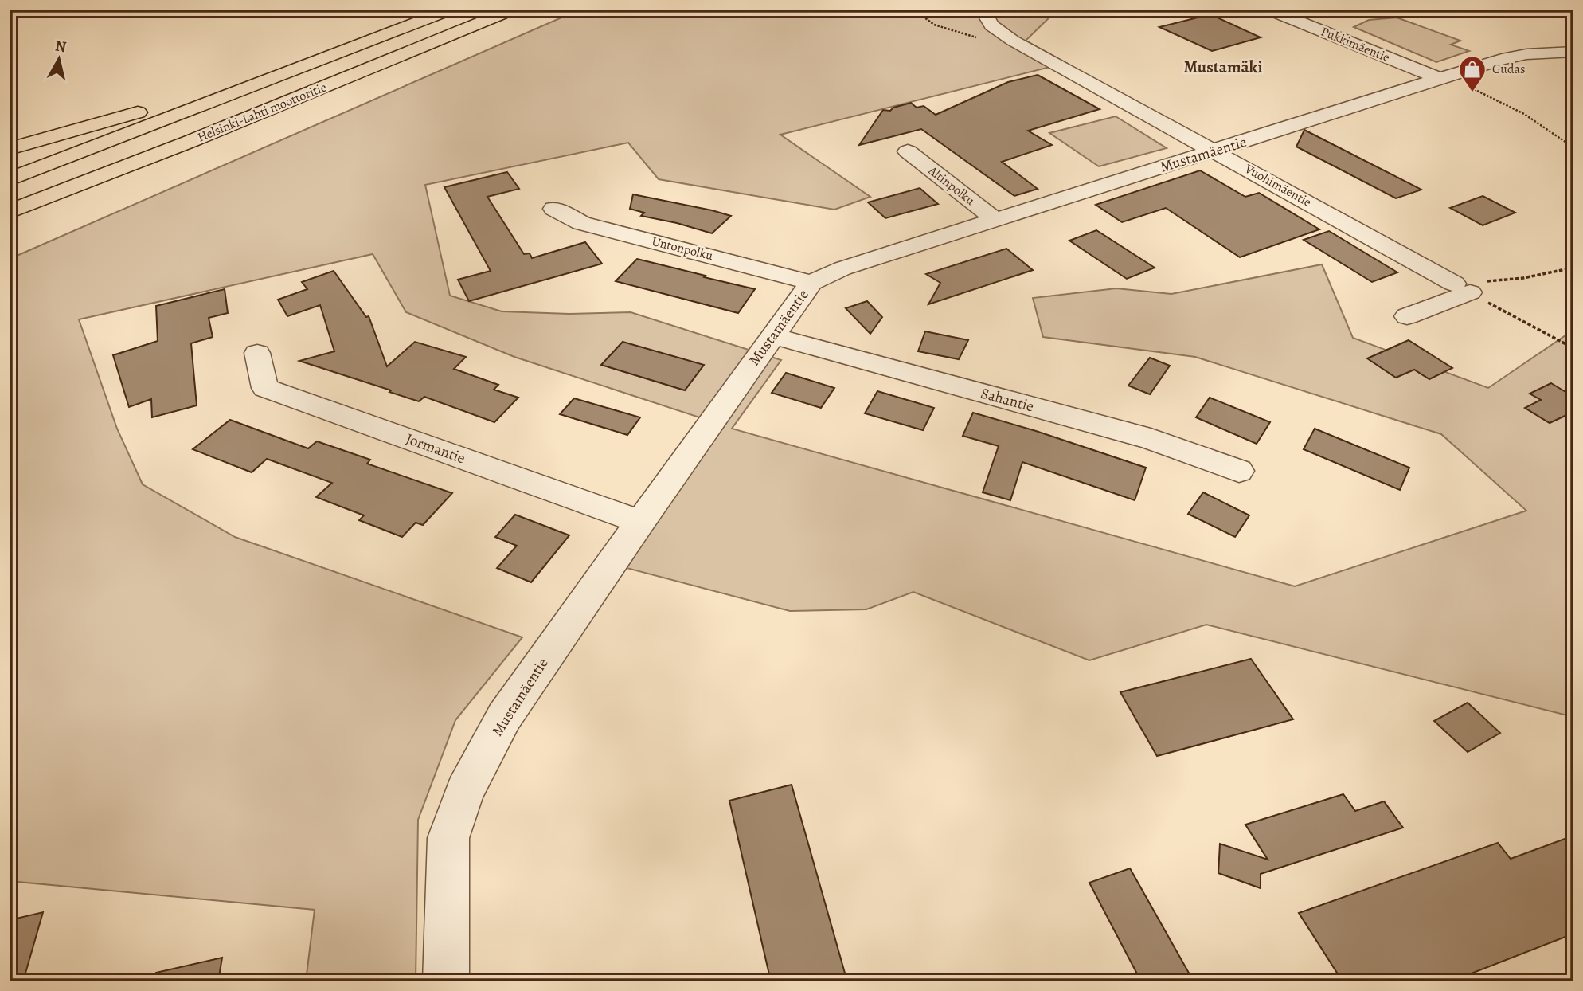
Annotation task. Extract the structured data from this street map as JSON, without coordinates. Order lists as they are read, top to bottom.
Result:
{
  "streets": {
    "highway": ["Helsinki-Lahti moottoritie"],
    "street": [
      "Pukkimäentie",
      "Mustamäentie",
      "Altinpolku",
      "Vuohimäentie",
      "Untonpolku",
      "Sahantie",
      "Jormantie"
    ]
  },
  "crossings": [
    ["Pukkimäentie", "Mustamäentie"],
    ["Mustamäentie", "Altinpolku"],
    ["Mustamäentie", "Vuohimäentie"],
    ["Mustamäentie", "Untonpolku"],
    ["Mustamäentie", "Sahantie"],
    ["Mustamäentie", "Jormantie"]
  ],
  "districts": ["Mustamäki"],
  "places": {
    "shop": ["Gudas"]
  },
  "north": "top"
}
